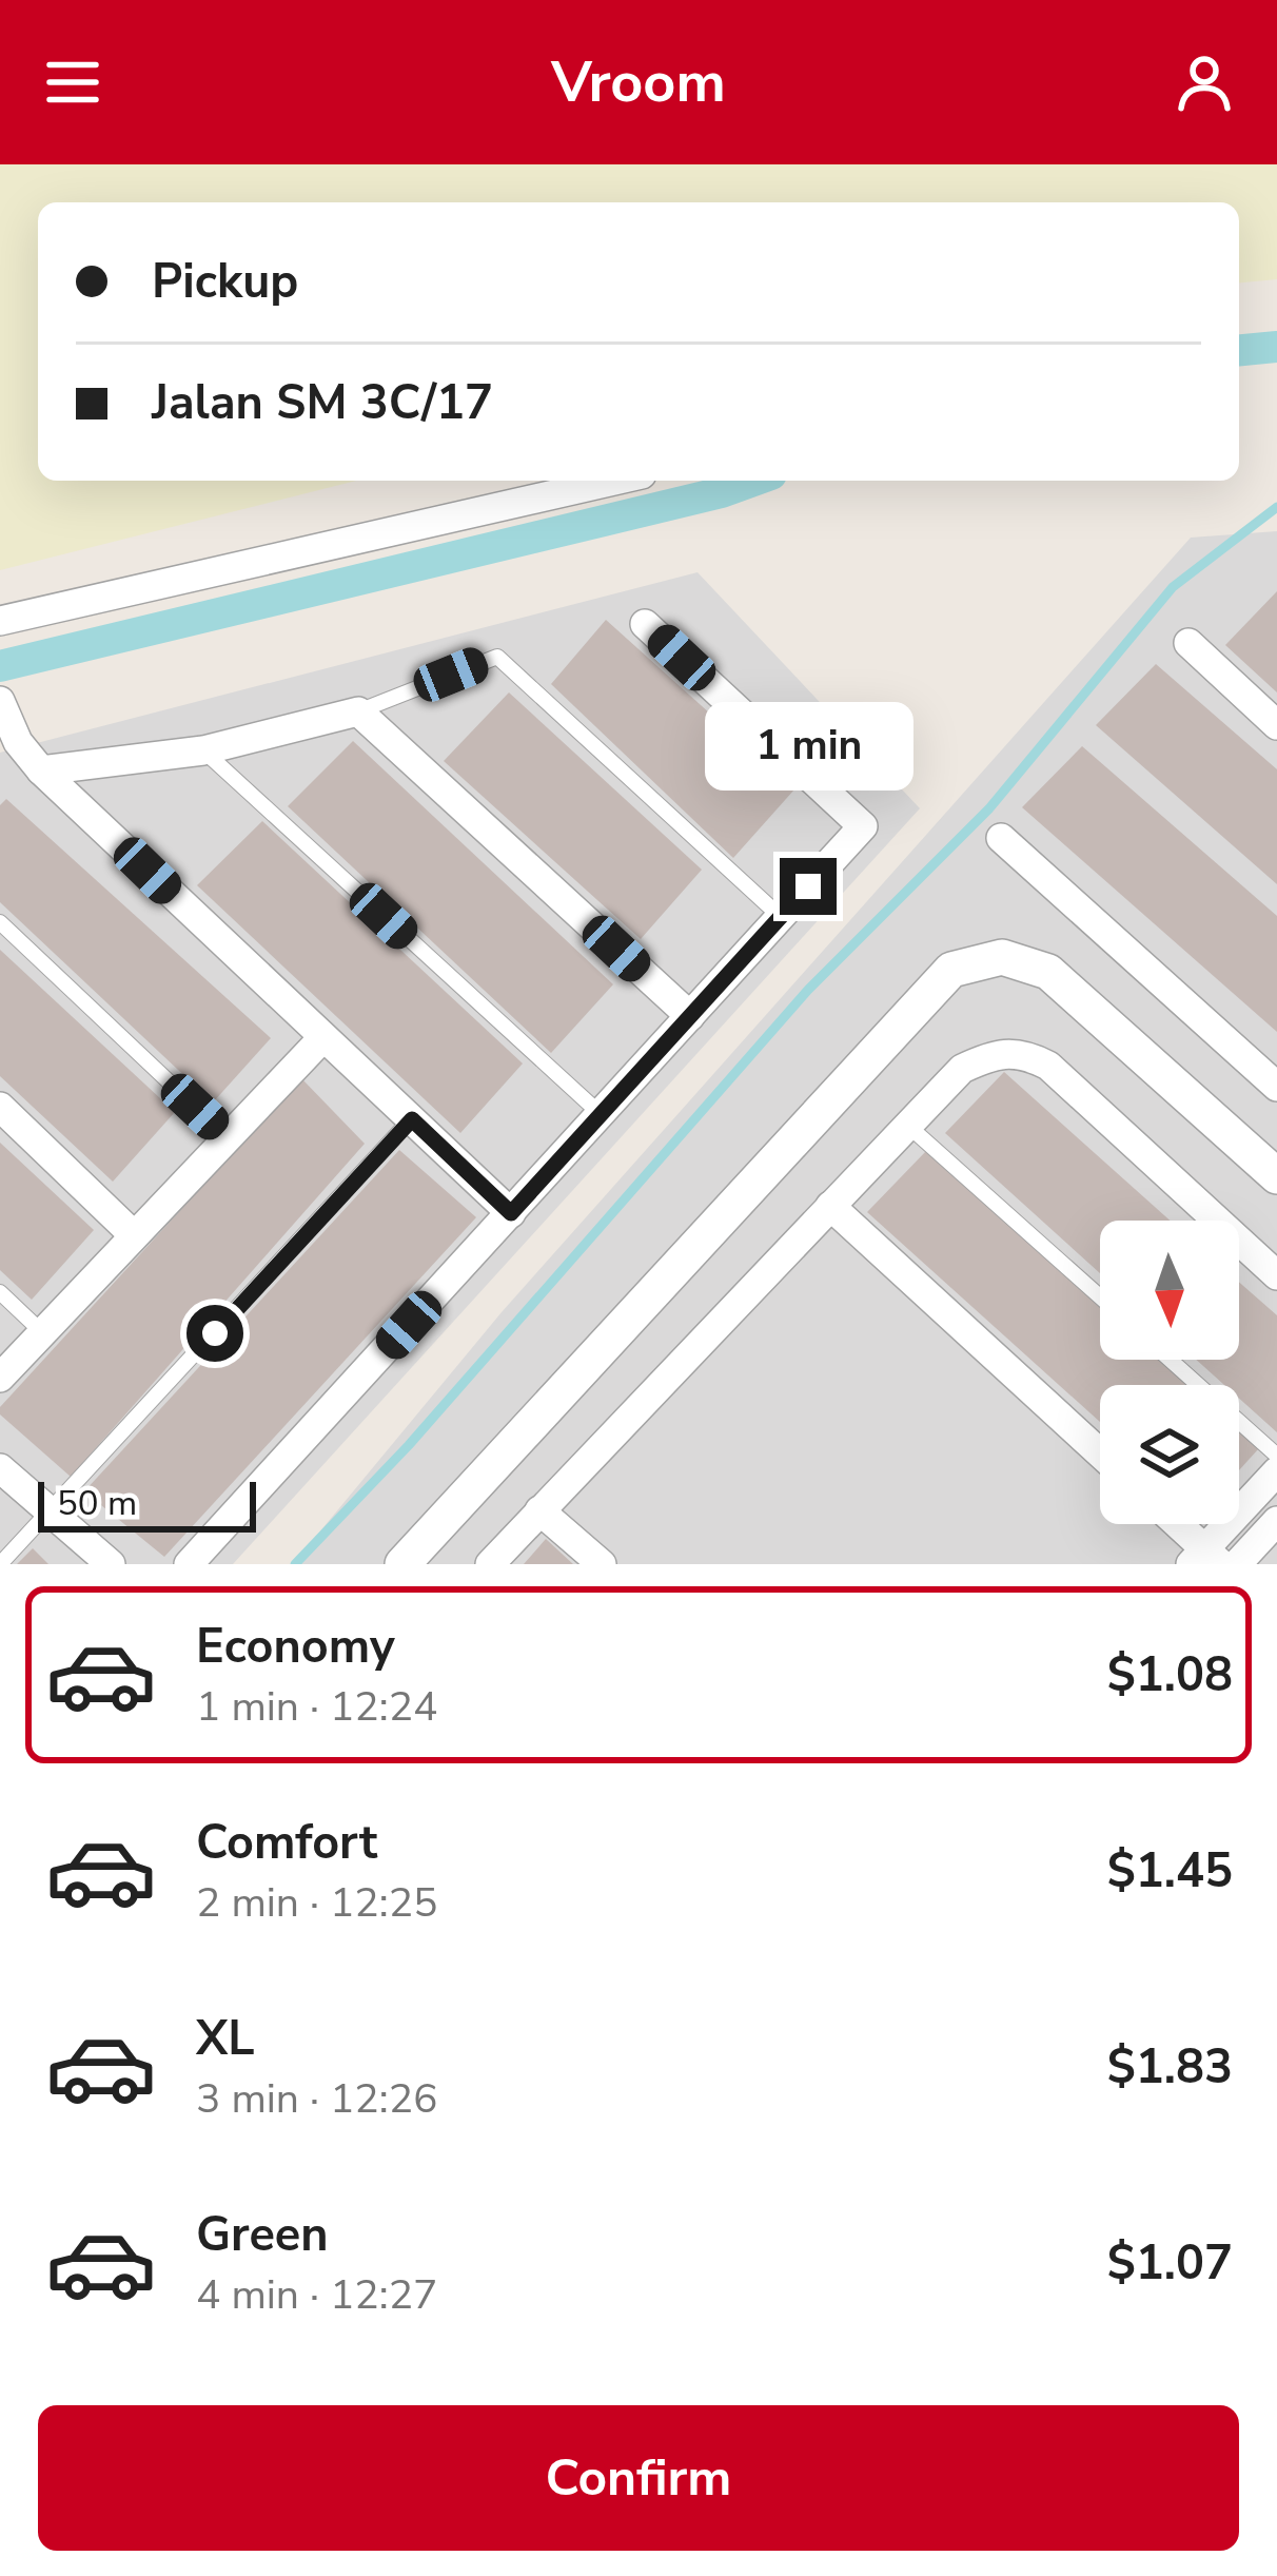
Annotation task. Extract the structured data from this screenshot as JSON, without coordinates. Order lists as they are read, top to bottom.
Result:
{
  "scale_bar": "50 m",
  "north": "bottom",
  "page": {
    "header": "Vroom",
    "banner": ["Pickup", "Jalan SM 3C/17"],
    "bubble": "1 min",
    "scale": "50 m",
    "list": [
      {
        "name": "Economy",
        "note": "1 min · 12:24",
        "value": "$1.08"
      },
      {
        "name": "Comfort",
        "note": "2 min · 12:25",
        "value": "$1.45"
      },
      {
        "name": "XL",
        "note": "3 min · 12:26",
        "value": "$1.83"
      },
      {
        "name": "Green",
        "note": "4 min · 12:27",
        "value": "$1.07"
      }
    ],
    "buttons": "Confirm"
  }
}
